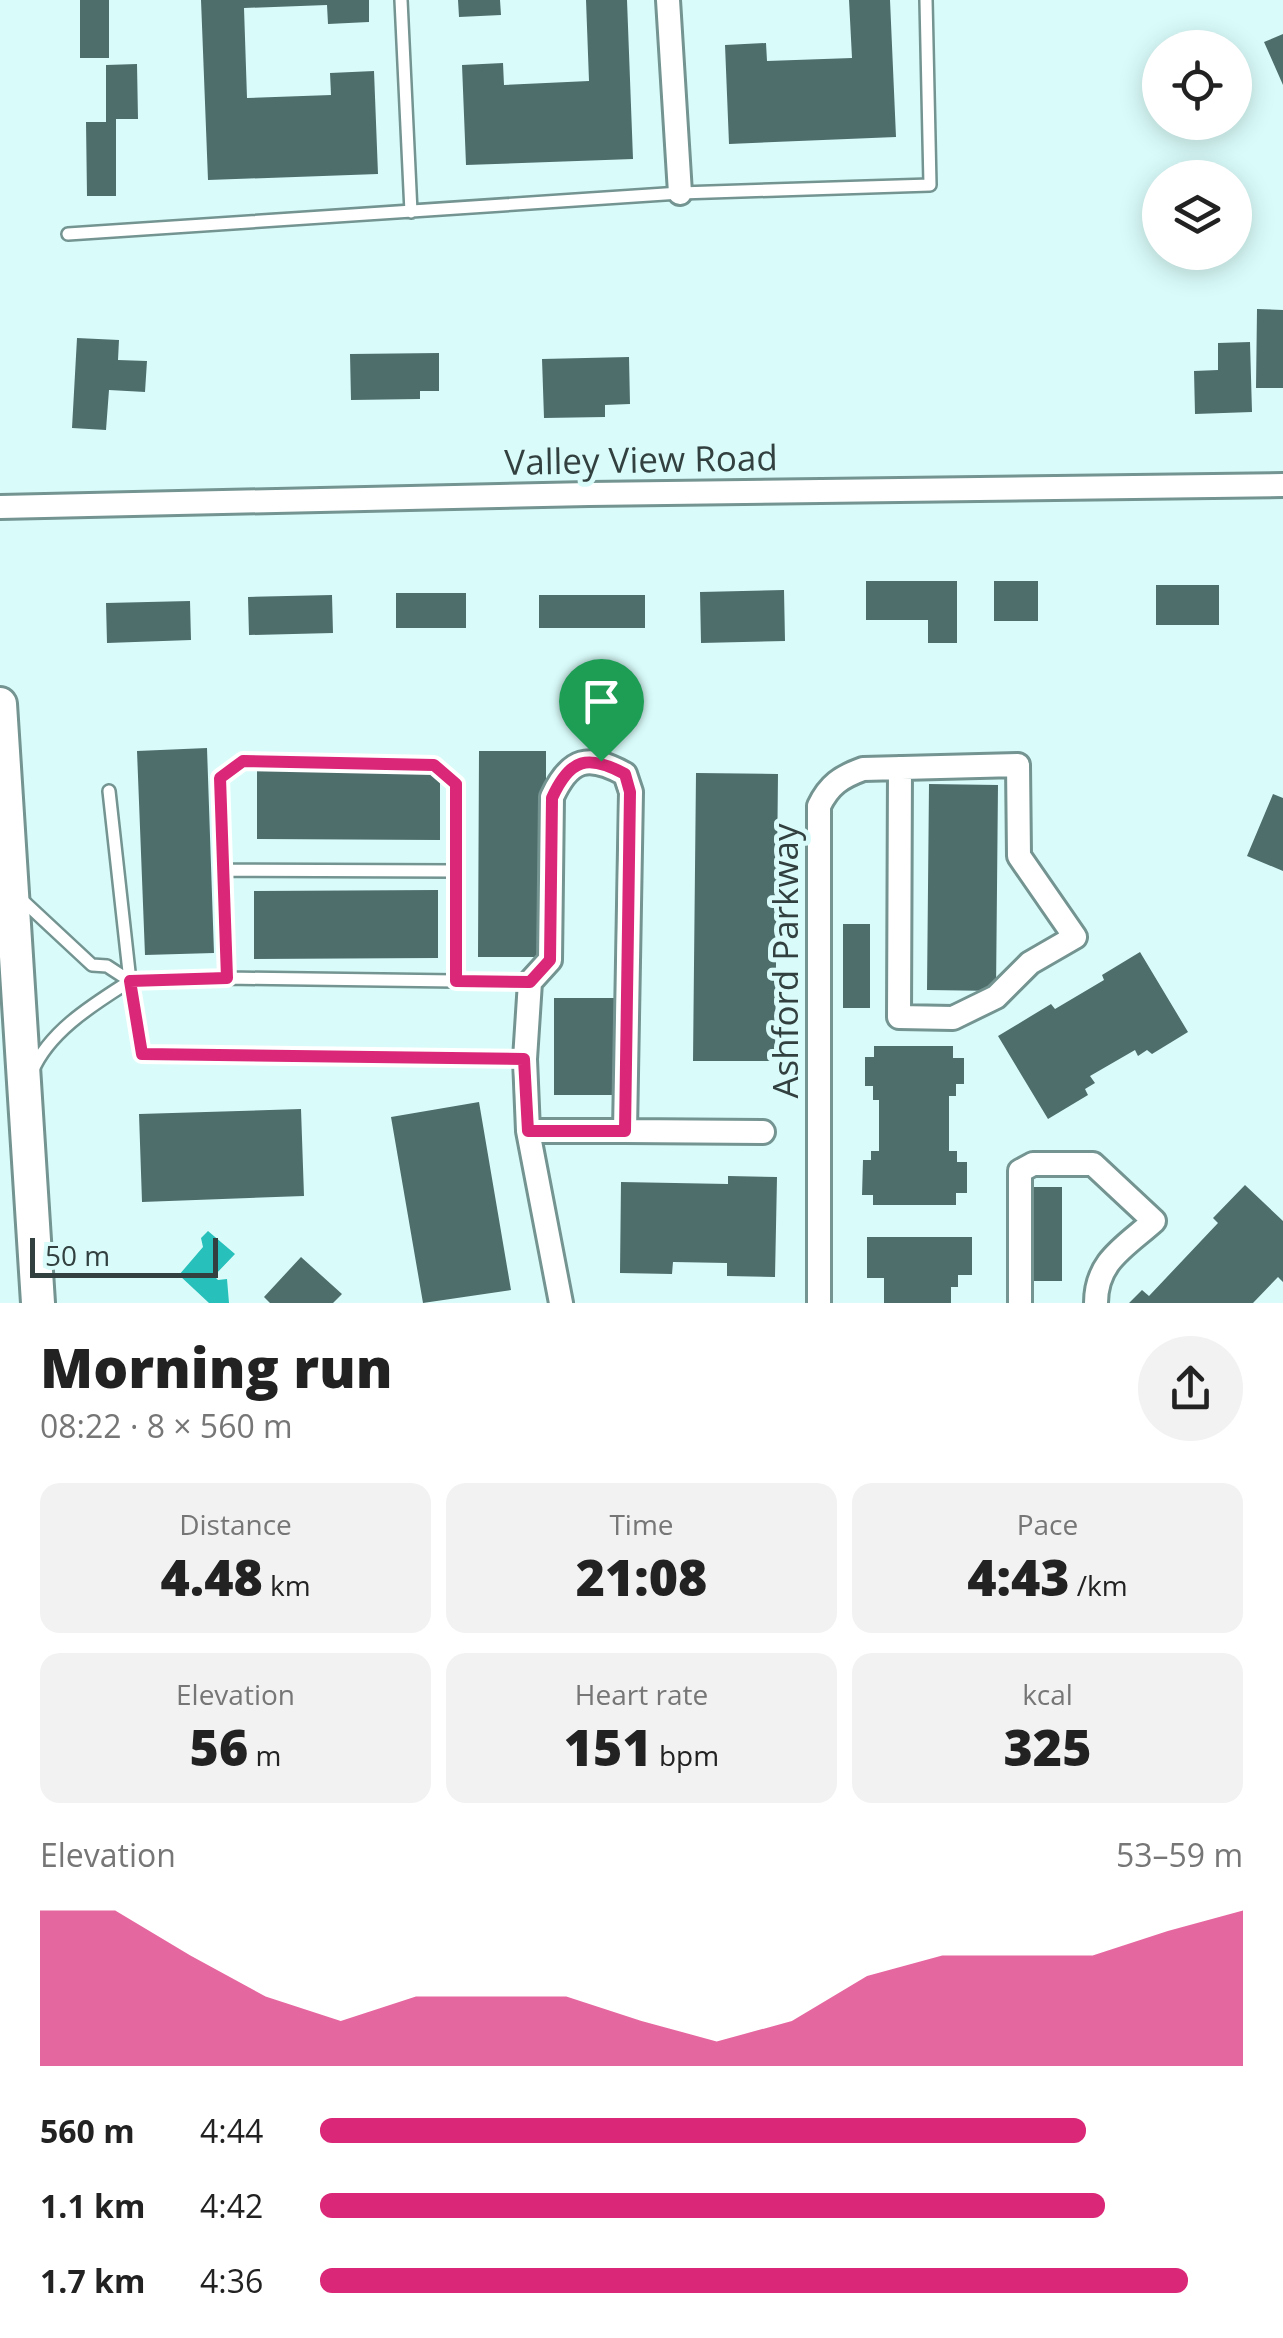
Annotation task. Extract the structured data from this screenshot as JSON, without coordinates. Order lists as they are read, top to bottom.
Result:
{
  "streets": {
    "street": ["Valley View Road", "Ashford Parkway"]
  },
  "scale_bar": "50 m",
  "page": {
    "scale": "50 m",
    "heading": ["Morning run", "08:22 · 8 × 560 m"],
    "stats": [
      ["Distance", "4.48 km"],
      ["Time", "21:08"],
      ["Pace", "4:43 /km"],
      ["Elevation", "56 m"],
      ["Heart rate", "151 bpm"],
      ["kcal", "325"]
    ],
    "chart": ["Elevation", "53–59 m"],
    "list": [
      {
        "name": "560 m",
        "note": "4:44"
      },
      {
        "name": "1.1 km",
        "note": "4:42"
      },
      {
        "name": "1.7 km",
        "note": "4:36"
      }
    ]
  }
}
